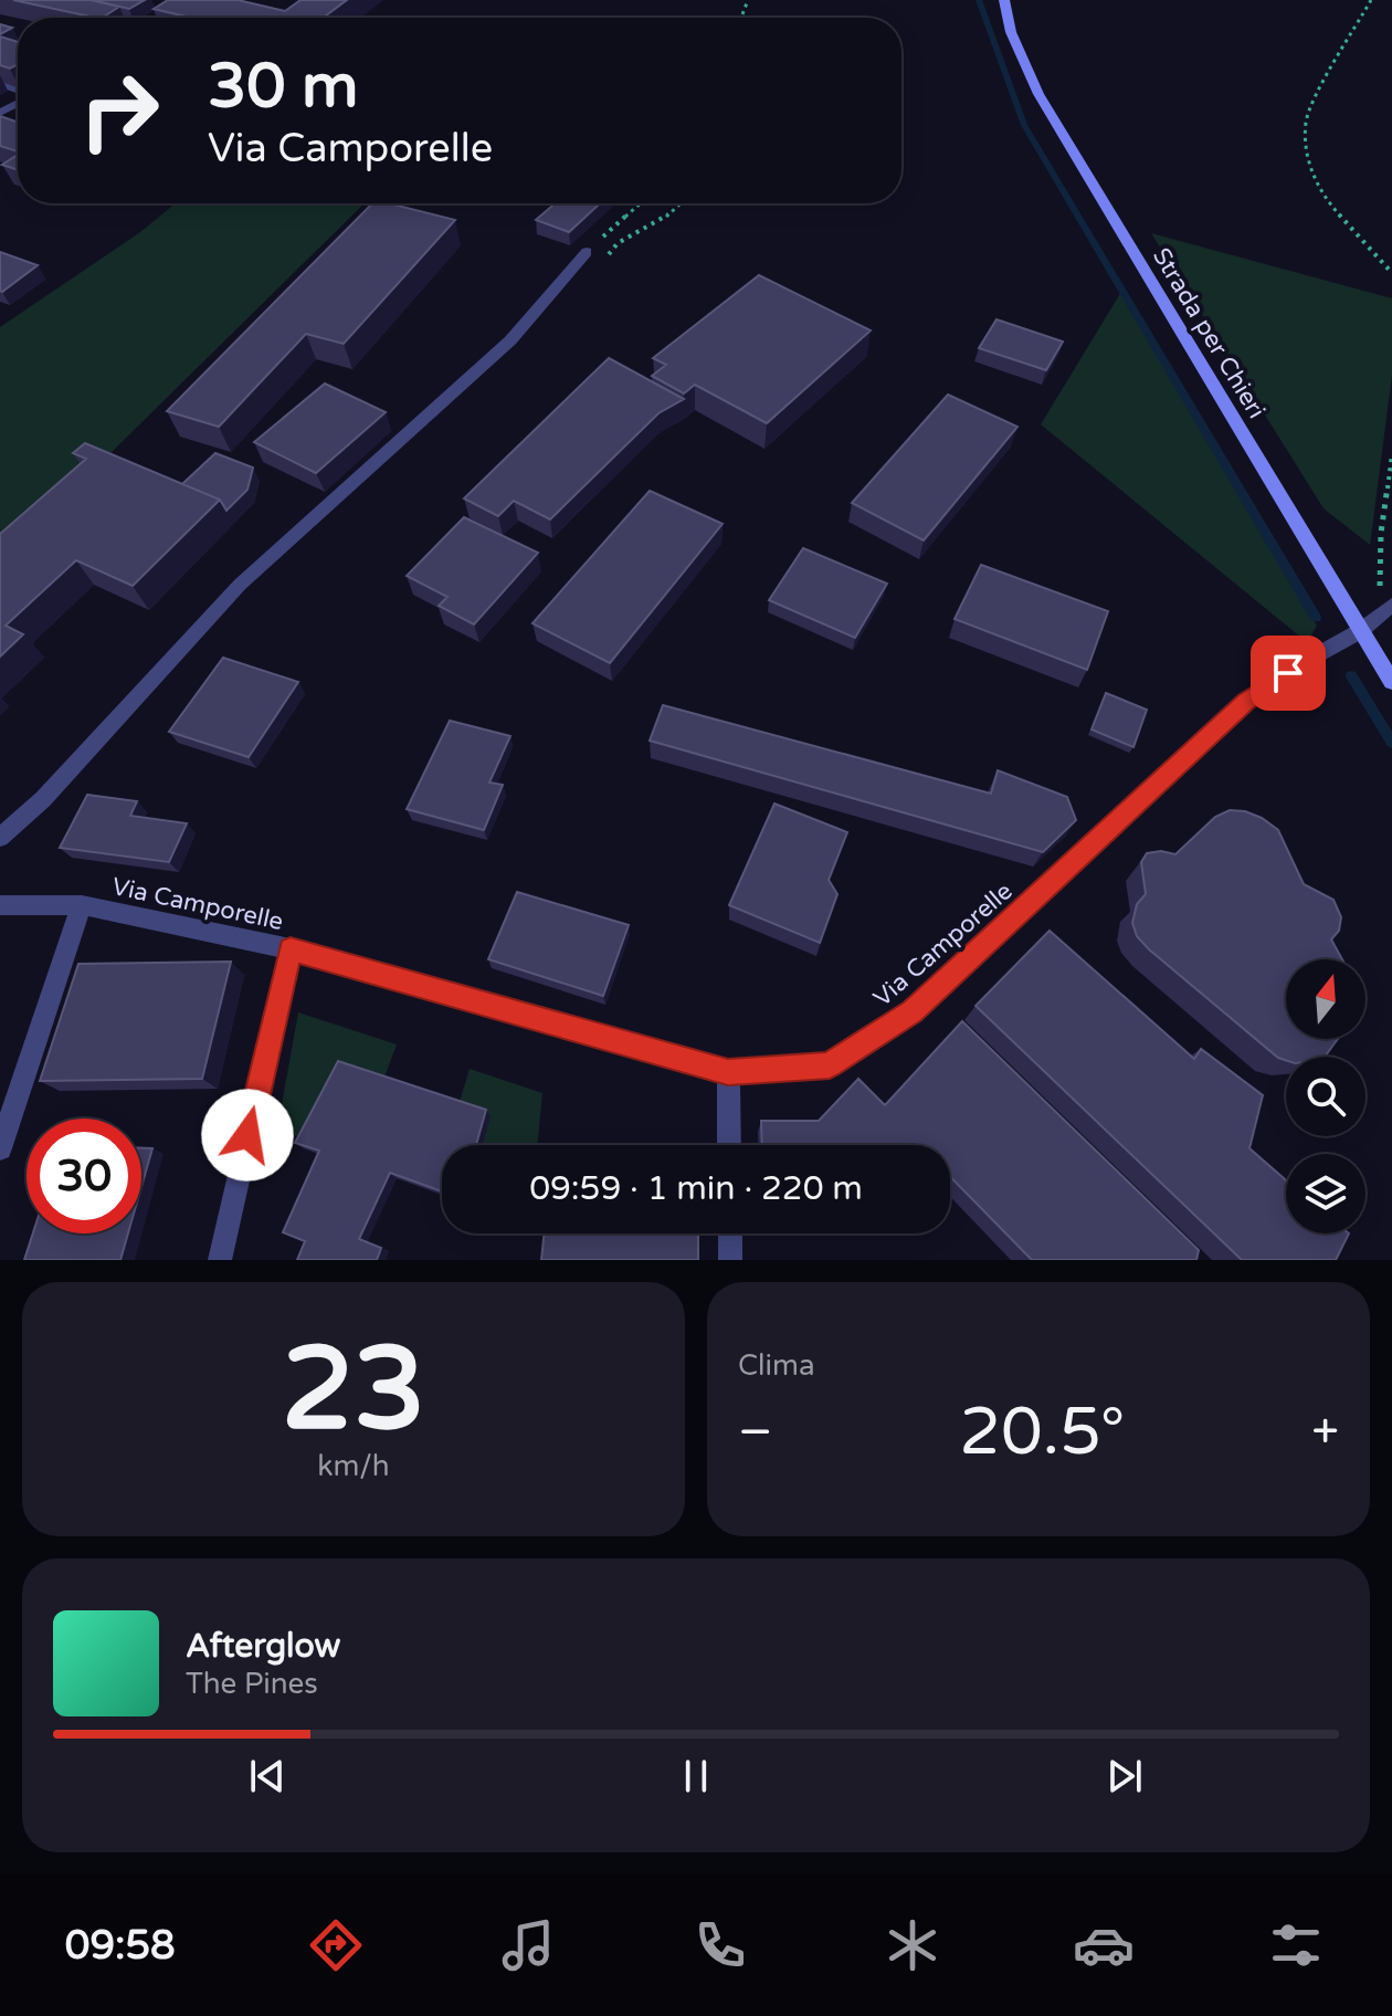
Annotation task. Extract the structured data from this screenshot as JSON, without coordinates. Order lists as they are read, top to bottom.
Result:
{
  "streets": {
    "main road": ["Strada per Chieri"],
    "street": ["Via Camporelle"]
  },
  "crossings": [
    ["Strada per Chieri", "Via Camporelle"]
  ],
  "north": "top",
  "page": {
    "turn": ["30 m", "Via Camporelle"],
    "limit": "30",
    "trip": "09:59 · 1 min · 220 m",
    "tile": [
      ["23", "km/h"],
      "Clima"
    ],
    "heat": ["−", "20.5°", "+"],
    "song": ["Afterglow", "The Pines"],
    "tabs": "09:58"
  }
}
